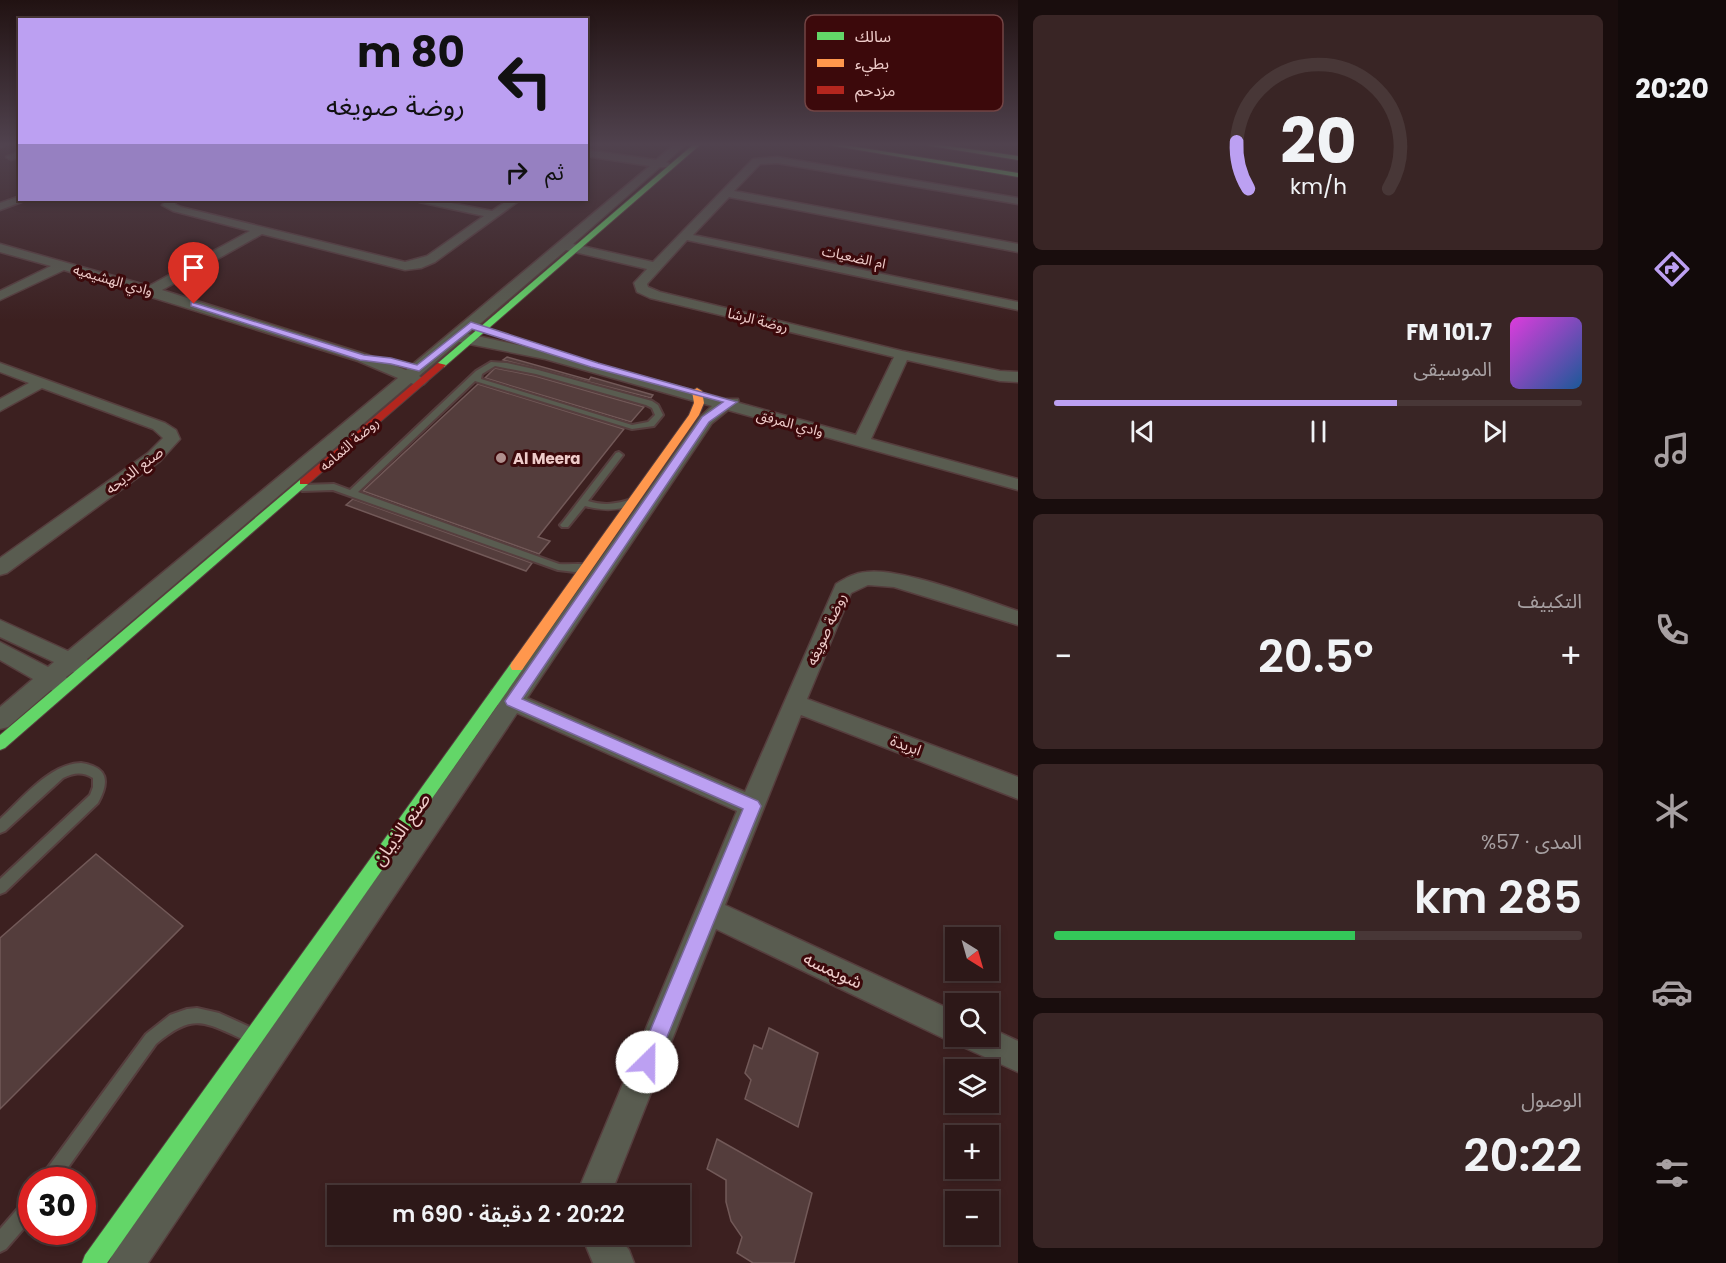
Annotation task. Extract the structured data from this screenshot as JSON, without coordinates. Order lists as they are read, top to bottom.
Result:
{
  "streets": {
    "main road": ["روضة الثمامه", "صنع الذيبان"],
    "street": [
      "ام الضعيات",
      "وادي الهشيميه",
      "روضة الرشا",
      "وادي المرفق",
      "صنع الديحه",
      "روضة صويغه",
      "ابريدة",
      "شويمسه"
    ]
  },
  "crossings": [
    ["ام الضعيات", "روضة الرشا"],
    ["وادي الهشيميه", "روضة الثمامه"],
    ["وادي المرفق", "روضة الثمامه"],
    ["وادي المرفق", "صنع الذيبان"],
    ["روضة صويغه", "ابريدة"],
    ["روضة صويغه", "شويمسه"]
  ],
  "places": ["Al Meera"],
  "legend": ["سالك", "بطيء", "مزدحم"],
  "north": "bottom right",
  "page": {
    "tabs": "20:20",
    "turn": ["80 m", "روضة صويغه"],
    "then": "ثم",
    "song": ["101.7 FM", "الموسيقى"],
    "tile": [
      "التكييف",
      ["المدى · 57%", "285 km"],
      ["الوصول", "20:22"]
    ],
    "heat": ["−", "20.5°", "+"],
    "map_buttons": ["+", "−"],
    "limit": "30",
    "trip": "20:22 · 2 دقيقة · 690 m",
    "gauge": ["20", "km/h"]
  }
}
